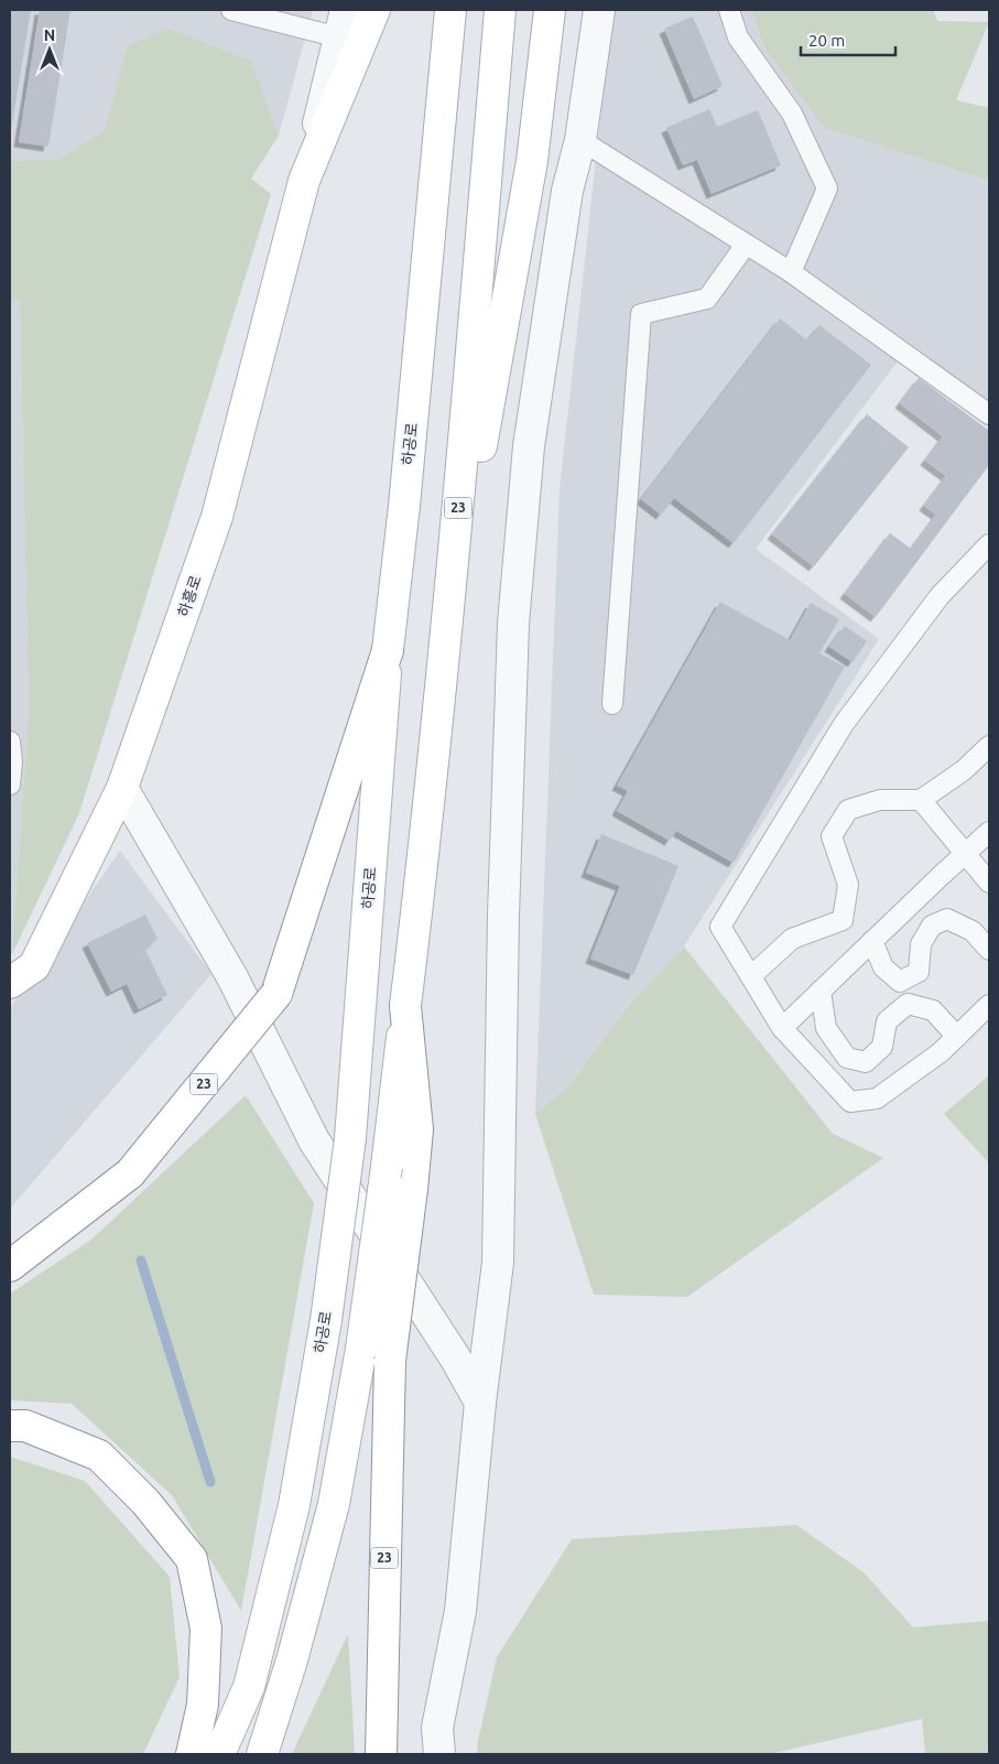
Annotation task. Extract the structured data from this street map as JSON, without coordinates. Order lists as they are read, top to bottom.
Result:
{
  "streets": {
    "main road": ["하공로", "23", "하흥로"]
  },
  "crossings": [
    ["하공로", "23"]
  ],
  "scale_bar": "20 m",
  "north": "top"
}
